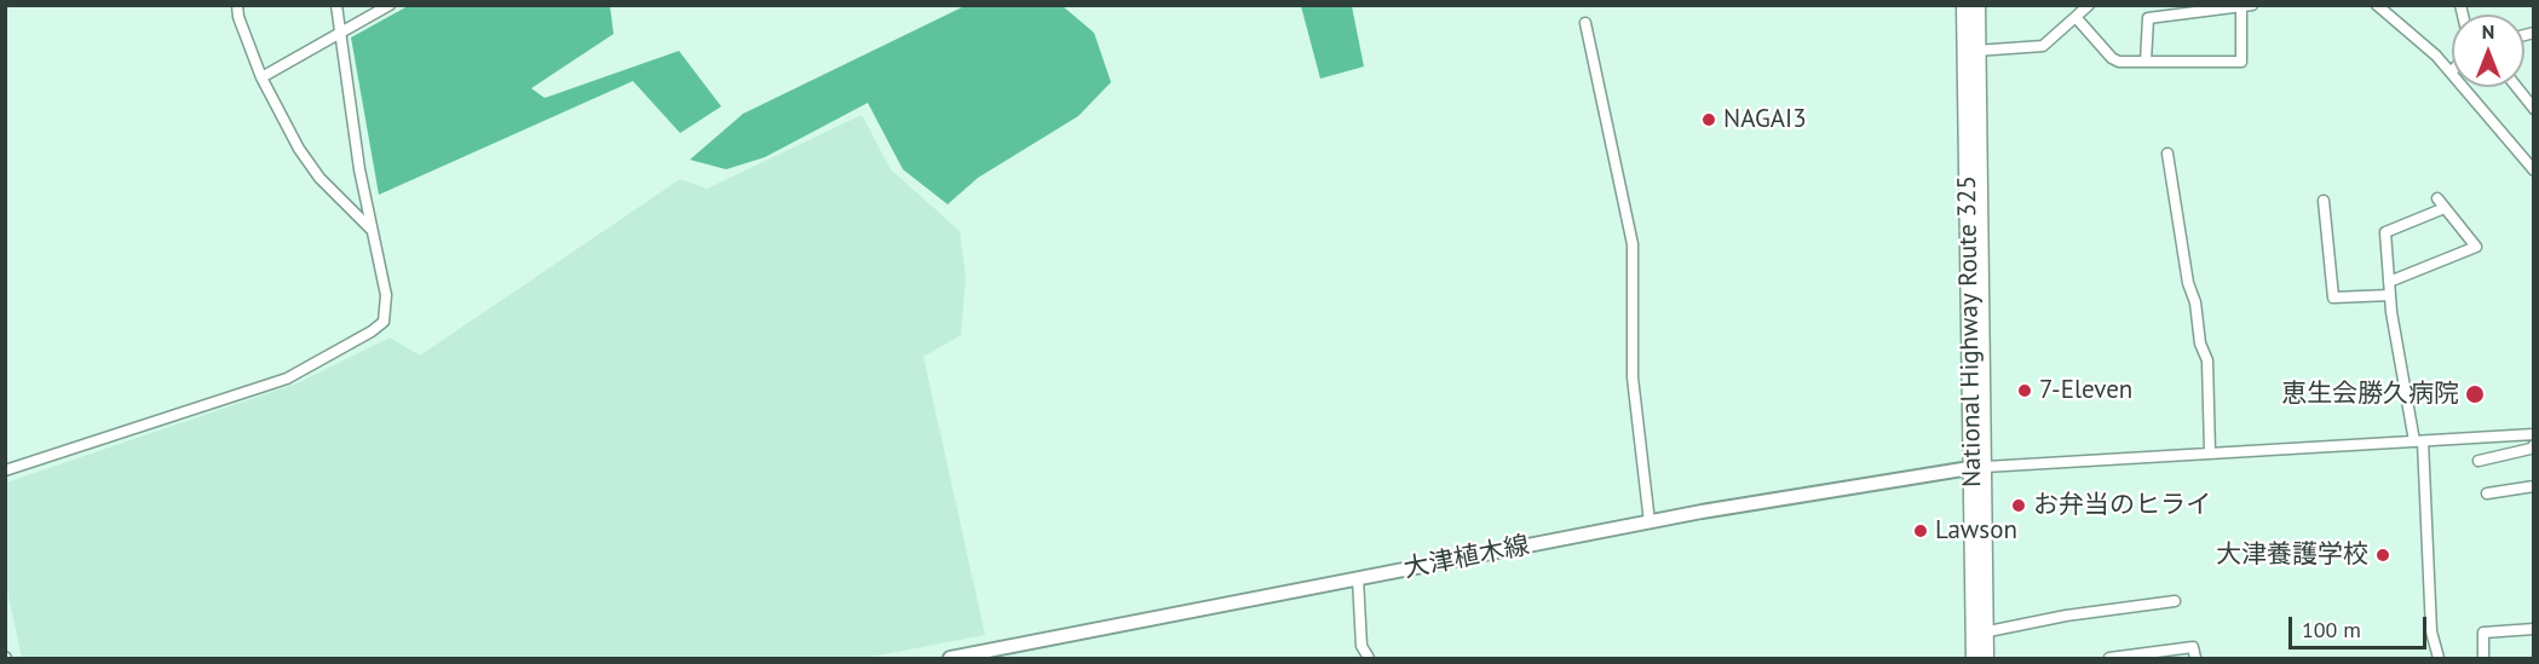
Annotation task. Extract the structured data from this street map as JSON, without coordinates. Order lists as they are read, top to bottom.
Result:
{
  "streets": {
    "highway": ["National Highway Route 325"],
    "main road": ["大津植木線"]
  },
  "crossings": [
    ["National Highway Route 325", "大津植木線"]
  ],
  "places": [
    "NAGAI3",
    "7-Eleven",
    "恵生会勝久病院",
    "お弁当のヒライ",
    "Lawson",
    "大津養護学校"
  ],
  "scale_bar": "100 m",
  "north": "top"
}
